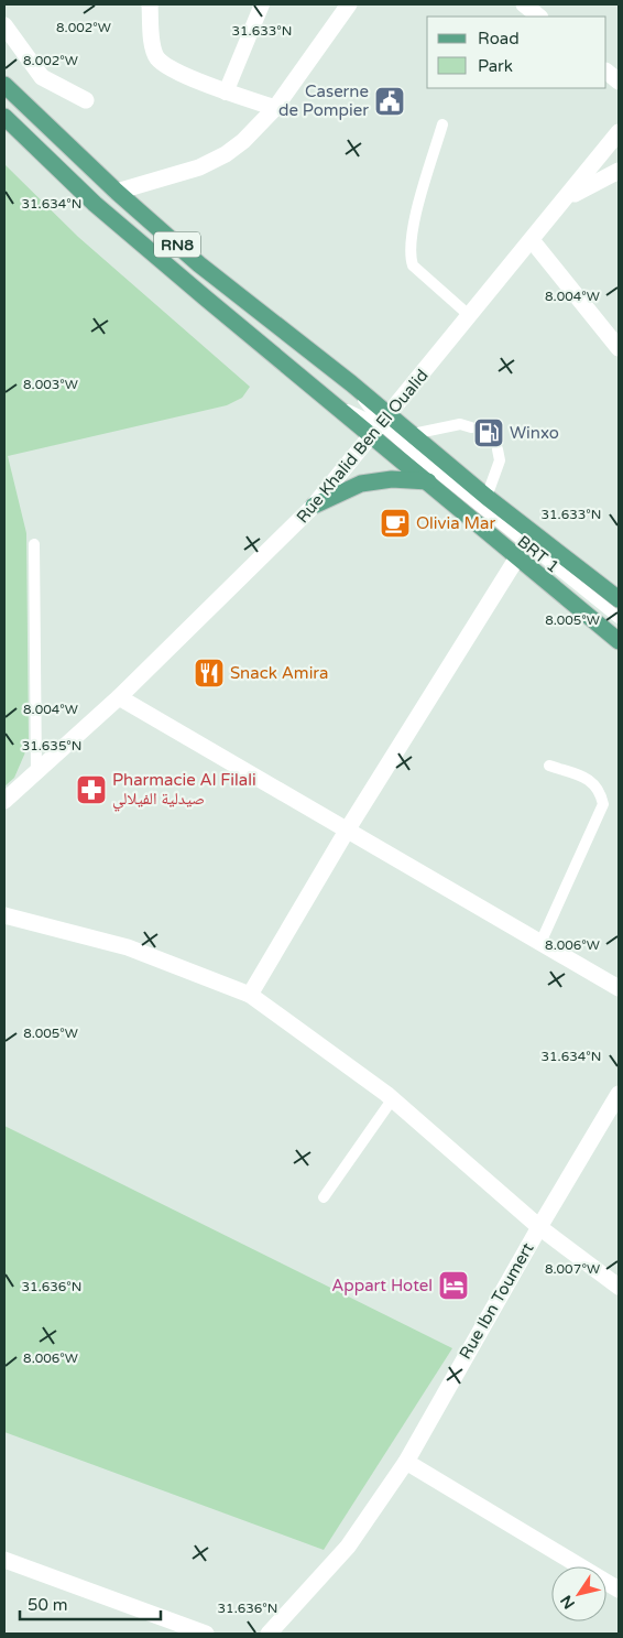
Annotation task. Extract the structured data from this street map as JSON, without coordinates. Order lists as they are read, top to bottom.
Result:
{
  "streets": {
    "main road": ["RN8"],
    "street": ["Rue Khalid Ben El Oualid", "Rue Ibn Toumert"],
    "lane": ["BRT 1"]
  },
  "crossings": [
    ["RN8", "Rue Khalid Ben El Oualid"],
    ["RN8", "BRT 1"],
    ["Rue Khalid Ben El Oualid", "BRT 1"]
  ],
  "places": {
    "public building": ["Caserne de Pompier"],
    "fuel station": ["Winxo"],
    "cafe": ["Olivia Mar"],
    "restaurant": ["Snack Amira"],
    "pharmacy": ["Pharmacie Al Filali صيدلية الفيلالي"],
    "hotel": ["Appart Hotel"]
  },
  "legend": ["Road", "Park"],
  "scale_bar": "50 m",
  "north": "bottom left",
  "coordinates": [
    "8.002°W",
    "31.633°N",
    "31.634°N",
    "8.004°W",
    "8.003°W",
    "8.005°W",
    "31.635°N",
    "8.006°W",
    "8.007°W",
    "31.636°N"
  ]
}
